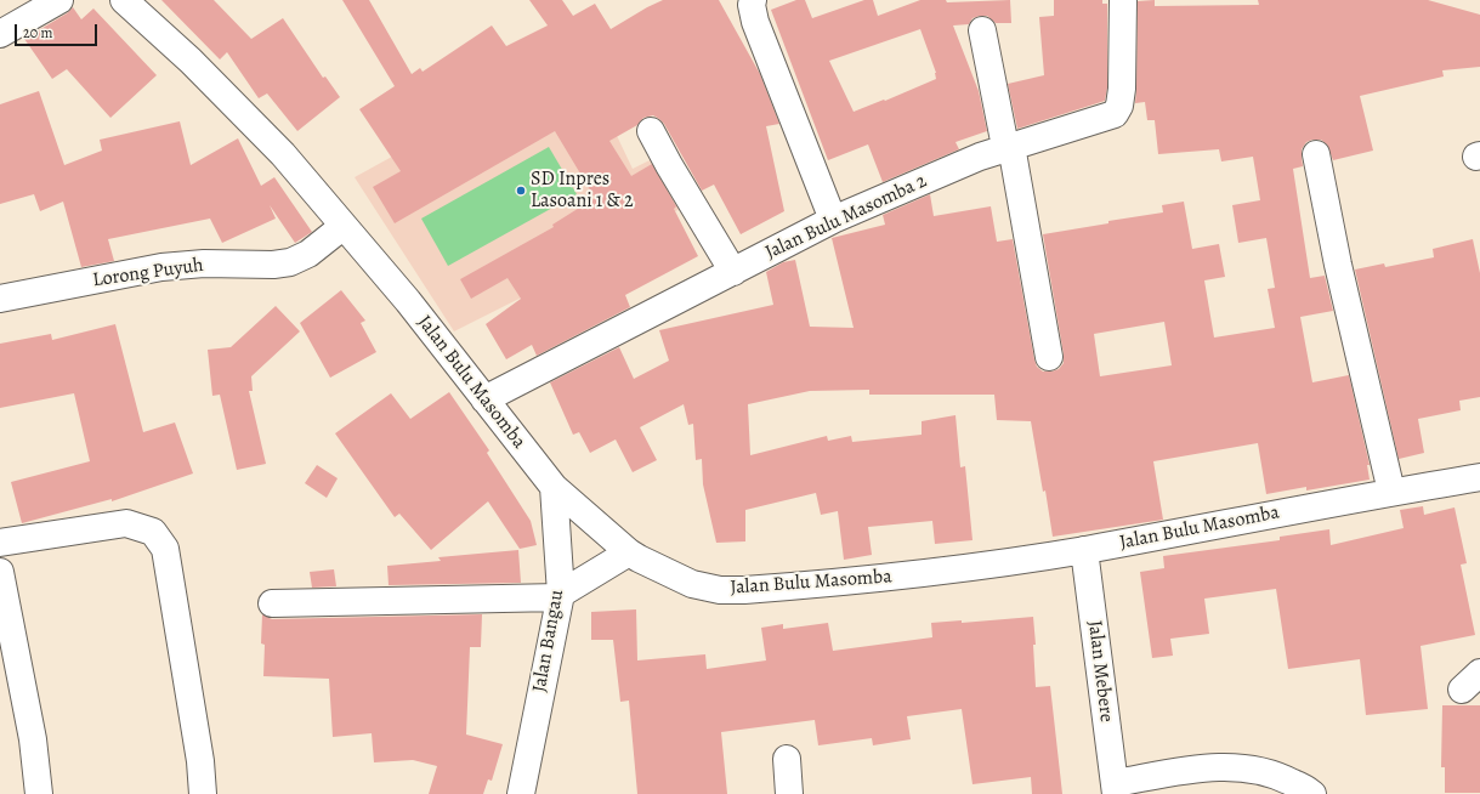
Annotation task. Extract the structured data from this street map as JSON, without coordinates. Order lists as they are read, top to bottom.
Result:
{
  "streets": {
    "street": [
      "Jalan Bulu Masomba 2",
      "Lorong Puyuh",
      "Jalan Bulu Masomba",
      "Jalan Bangau",
      "Jalan Mebere"
    ]
  },
  "crossings": [
    ["Jalan Bulu Masomba 2", "Jalan Bulu Masomba"],
    ["Lorong Puyuh", "Jalan Bulu Masomba"],
    ["Jalan Bulu Masomba", "Jalan Bangau"],
    ["Jalan Bulu Masomba", "Jalan Mebere"]
  ],
  "places": ["SD Inpres Lasoani 1 & 2"],
  "scale_bar": "20 m"
}
